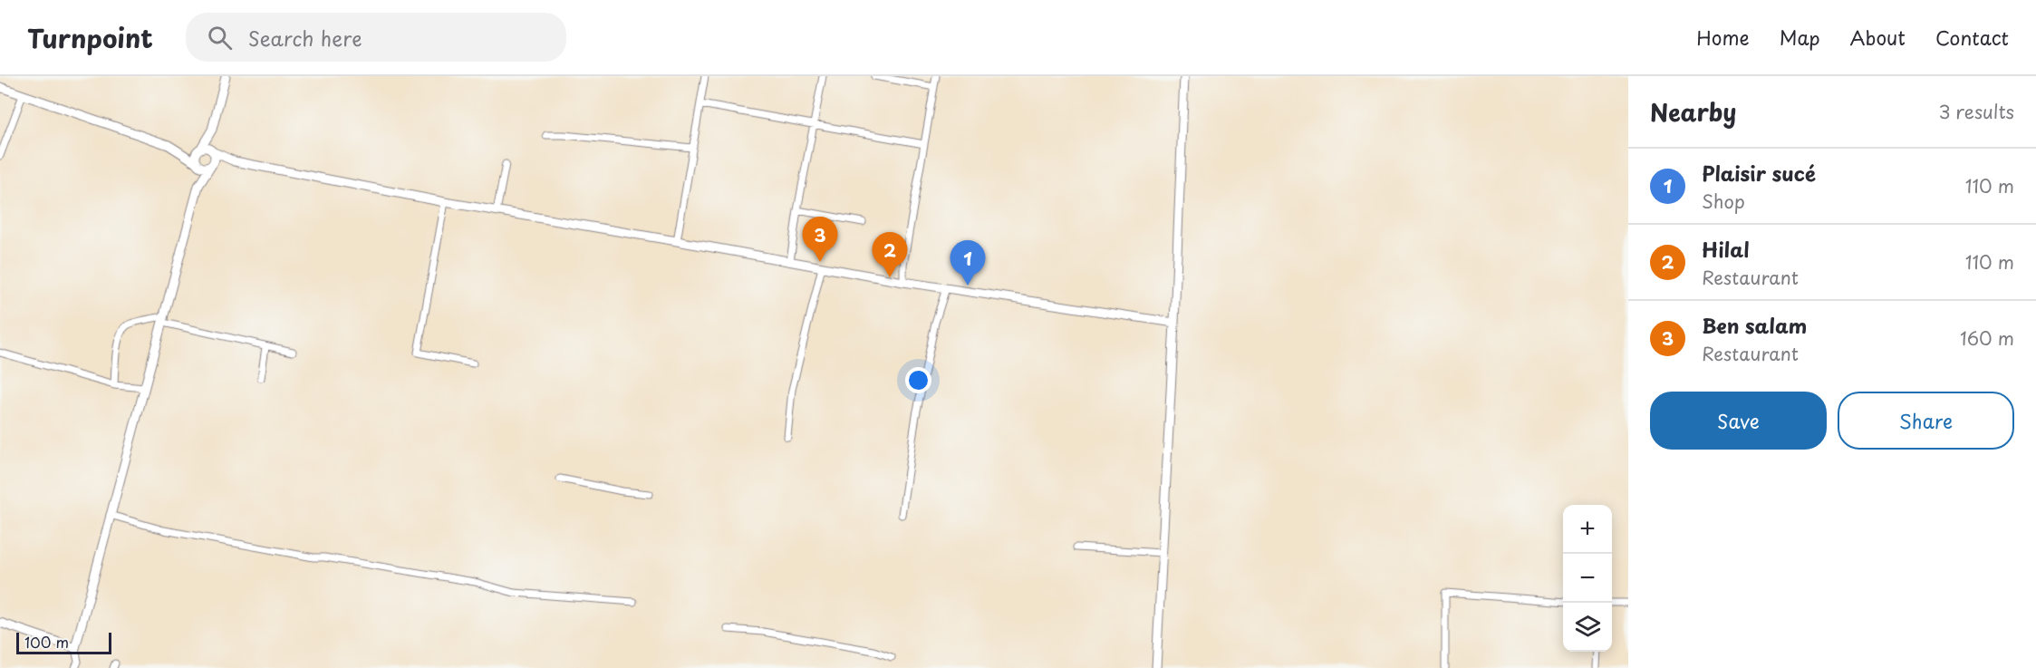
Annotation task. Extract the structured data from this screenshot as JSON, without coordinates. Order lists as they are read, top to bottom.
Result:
{
  "scale_bar": "100 m",
  "page": {
    "header": "Turnpoint",
    "search": "Search here",
    "nav": [
      "Home",
      "Map",
      "About",
      "Contact"
    ],
    "heading": ["Nearby", "3 results"],
    "list": [
      {
        "mark": "1",
        "name": "Plaisir sucé",
        "note": "Shop",
        "value": "110 m"
      },
      {
        "mark": "2",
        "name": "Hilal",
        "note": "Restaurant",
        "value": "110 m"
      },
      {
        "mark": "3",
        "name": "Ben salam",
        "note": "Restaurant",
        "value": "160 m"
      }
    ],
    "pins": ["3", "2", "1"],
    "buttons": ["Save", "Share"],
    "map_buttons": ["+", "−"],
    "scale": "100 m"
  }
}
